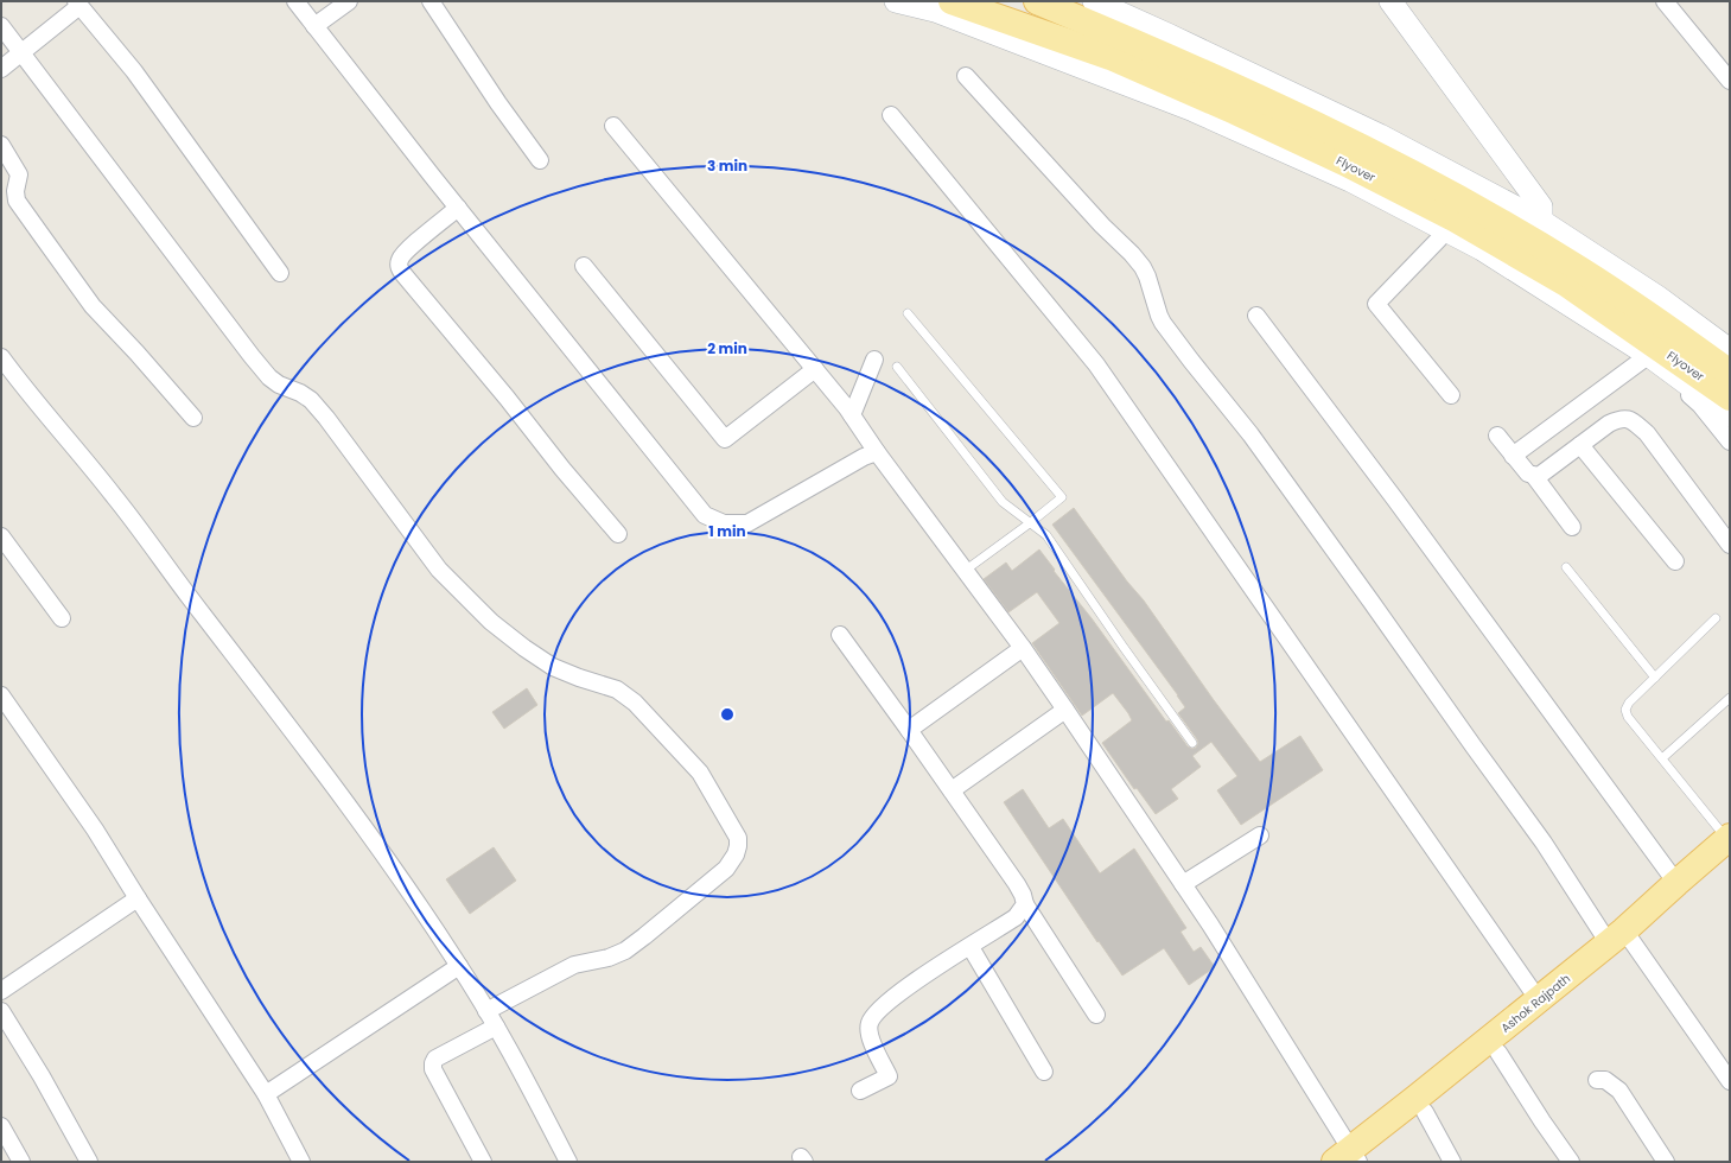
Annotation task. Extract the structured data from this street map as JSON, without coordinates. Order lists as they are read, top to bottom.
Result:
{
  "streets": {
    "main road": ["Flyover", "Ashok Rajpath"]
  },
  "rings": ["3 min", "2 min", "1 min"]
}
